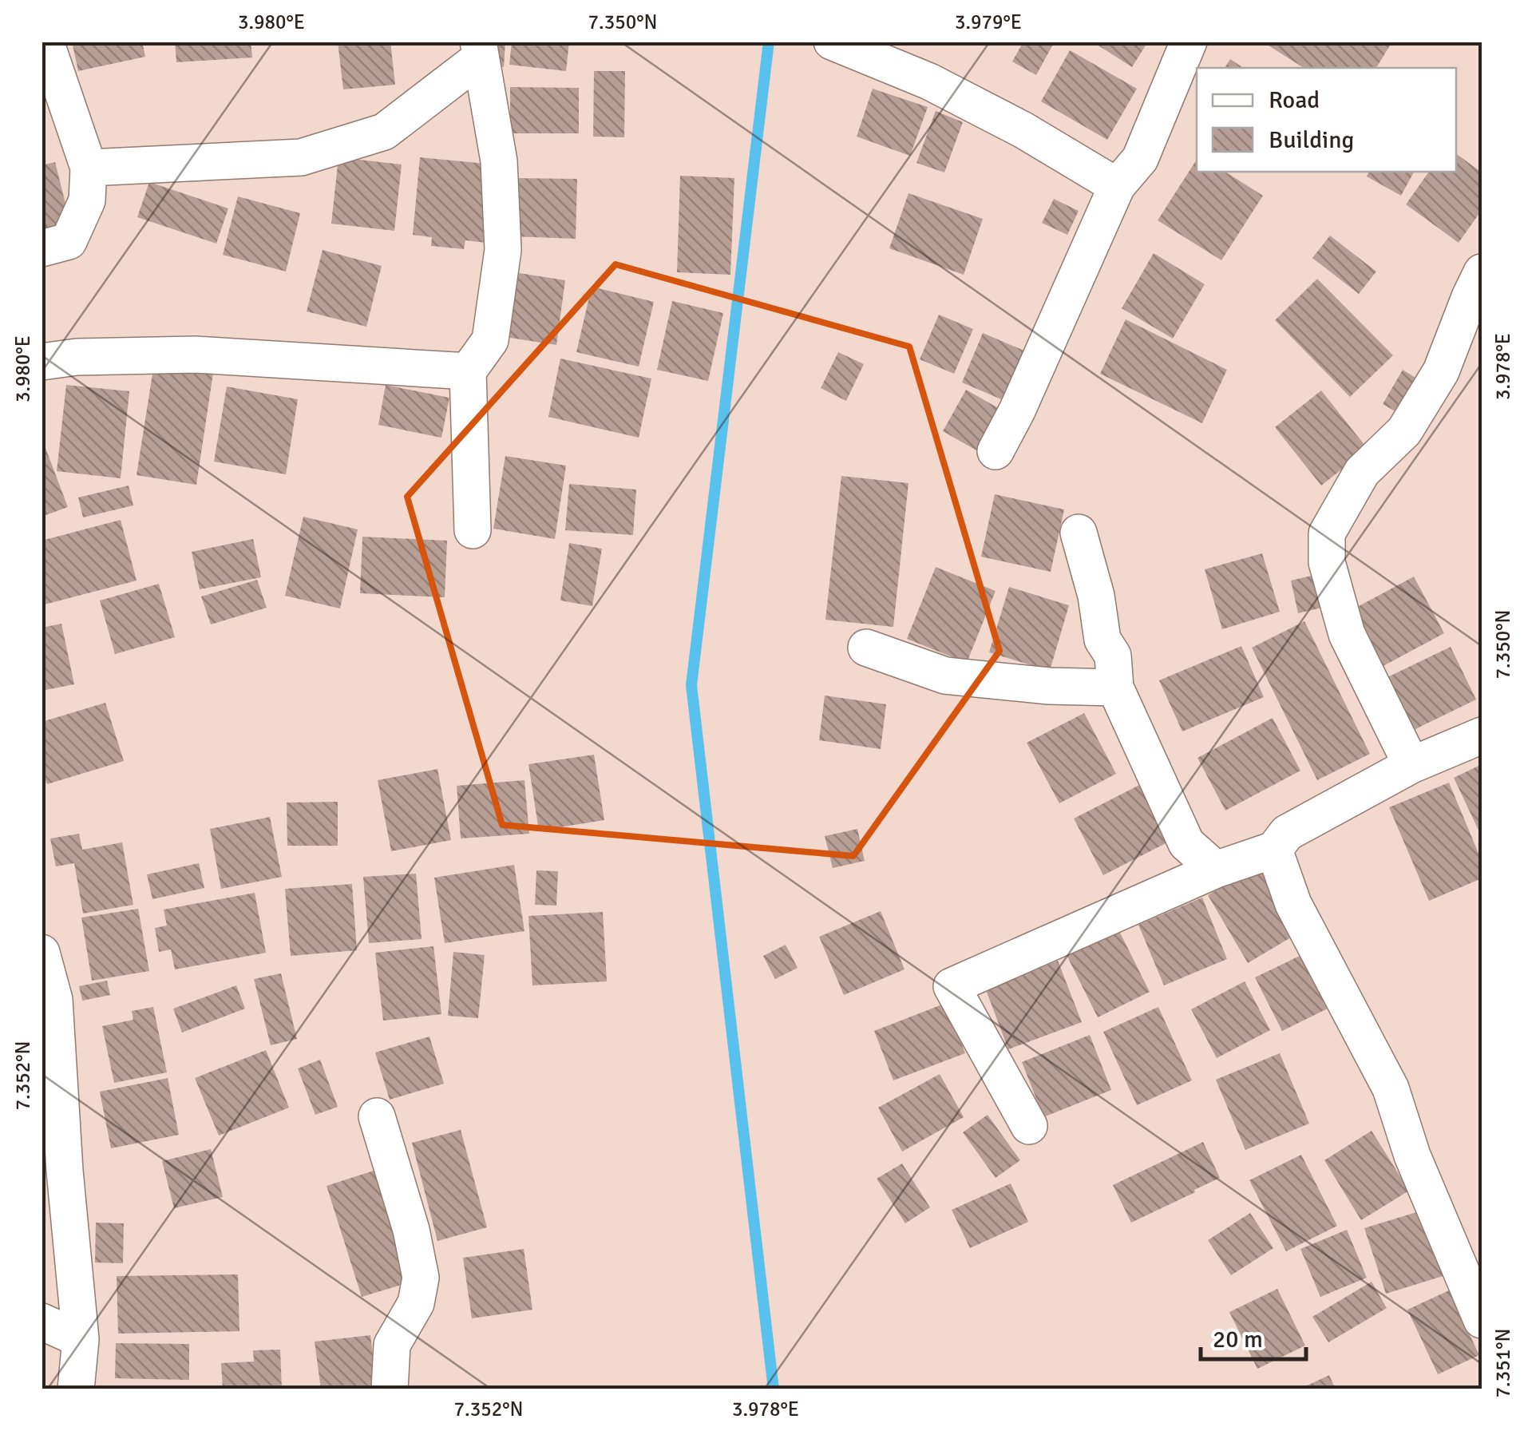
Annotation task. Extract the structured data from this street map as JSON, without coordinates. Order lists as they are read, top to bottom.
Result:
{
  "legend": ["Road", "Building"],
  "scale_bar": "20 m",
  "coordinates": [
    "3.980°E",
    "7.350°N",
    "3.979°E",
    "3.978°E",
    "7.352°N",
    "7.351°N"
  ]
}
